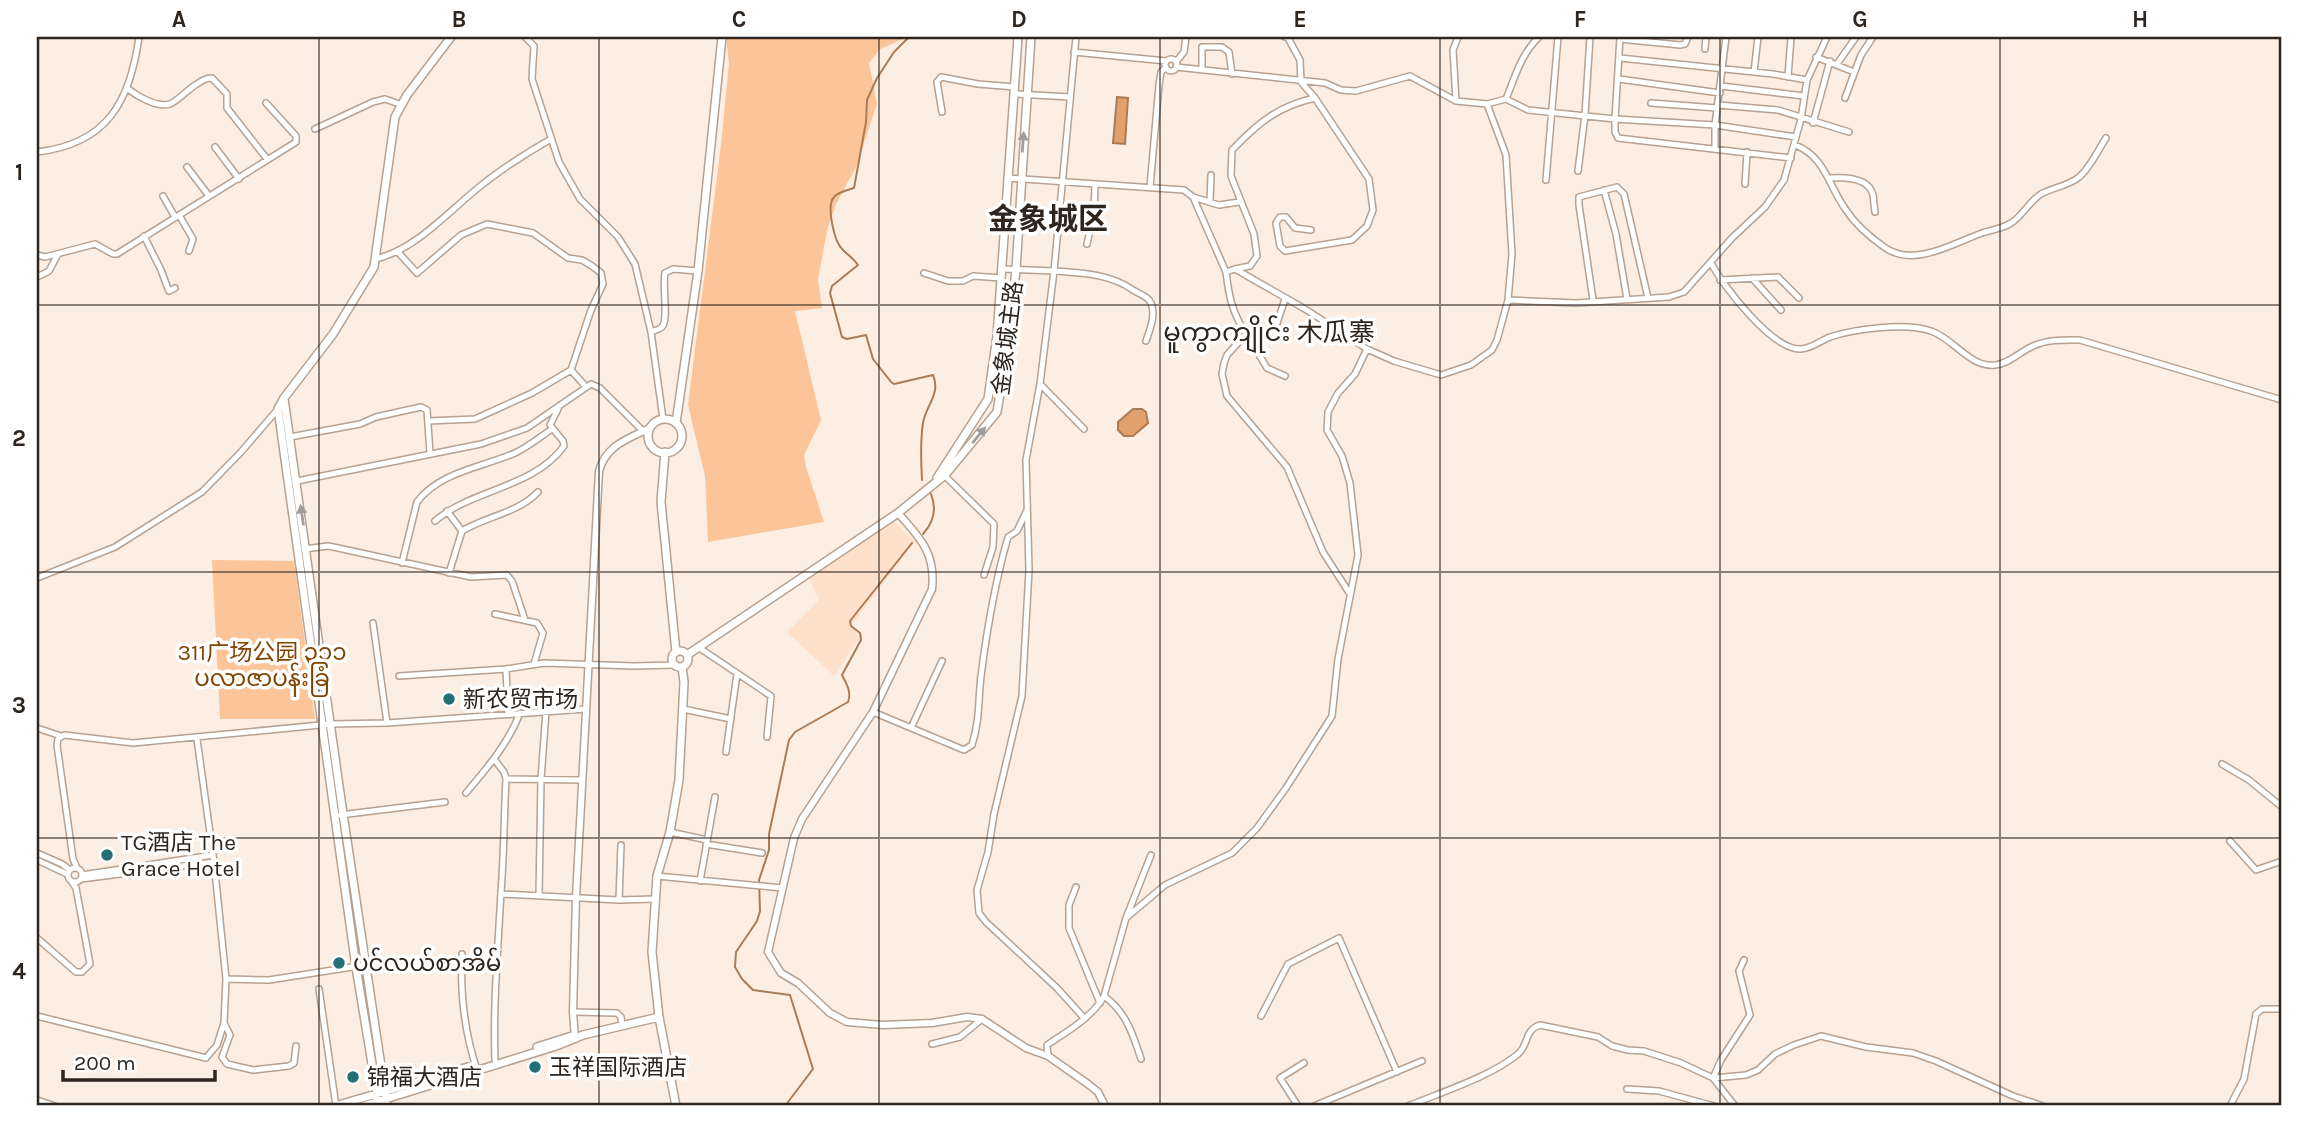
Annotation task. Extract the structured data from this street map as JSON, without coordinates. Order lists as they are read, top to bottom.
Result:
{
  "streets": {
    "main road": ["金象城主路"]
  },
  "districts": ["金象城区", "မူကွာကျိုင်း 木瓜寨"],
  "parks": ["311广场公园 ၃၁၁ ပလာဇာပန်းခြံ"],
  "places": [
    "新农贸市场",
    "TG酒店 The Grace Hotel",
    "ပင်လယ်စာအိမ်",
    "玉祥国际酒店",
    "锦福大酒店"
  ],
  "scale_bar": "200 m",
  "grid": {
    "columns": [
      "A",
      "B",
      "C",
      "D",
      "E",
      "F",
      "G",
      "H"
    ],
    "rows": [
      "1",
      "2",
      "3",
      "4"
    ]
  }
}
